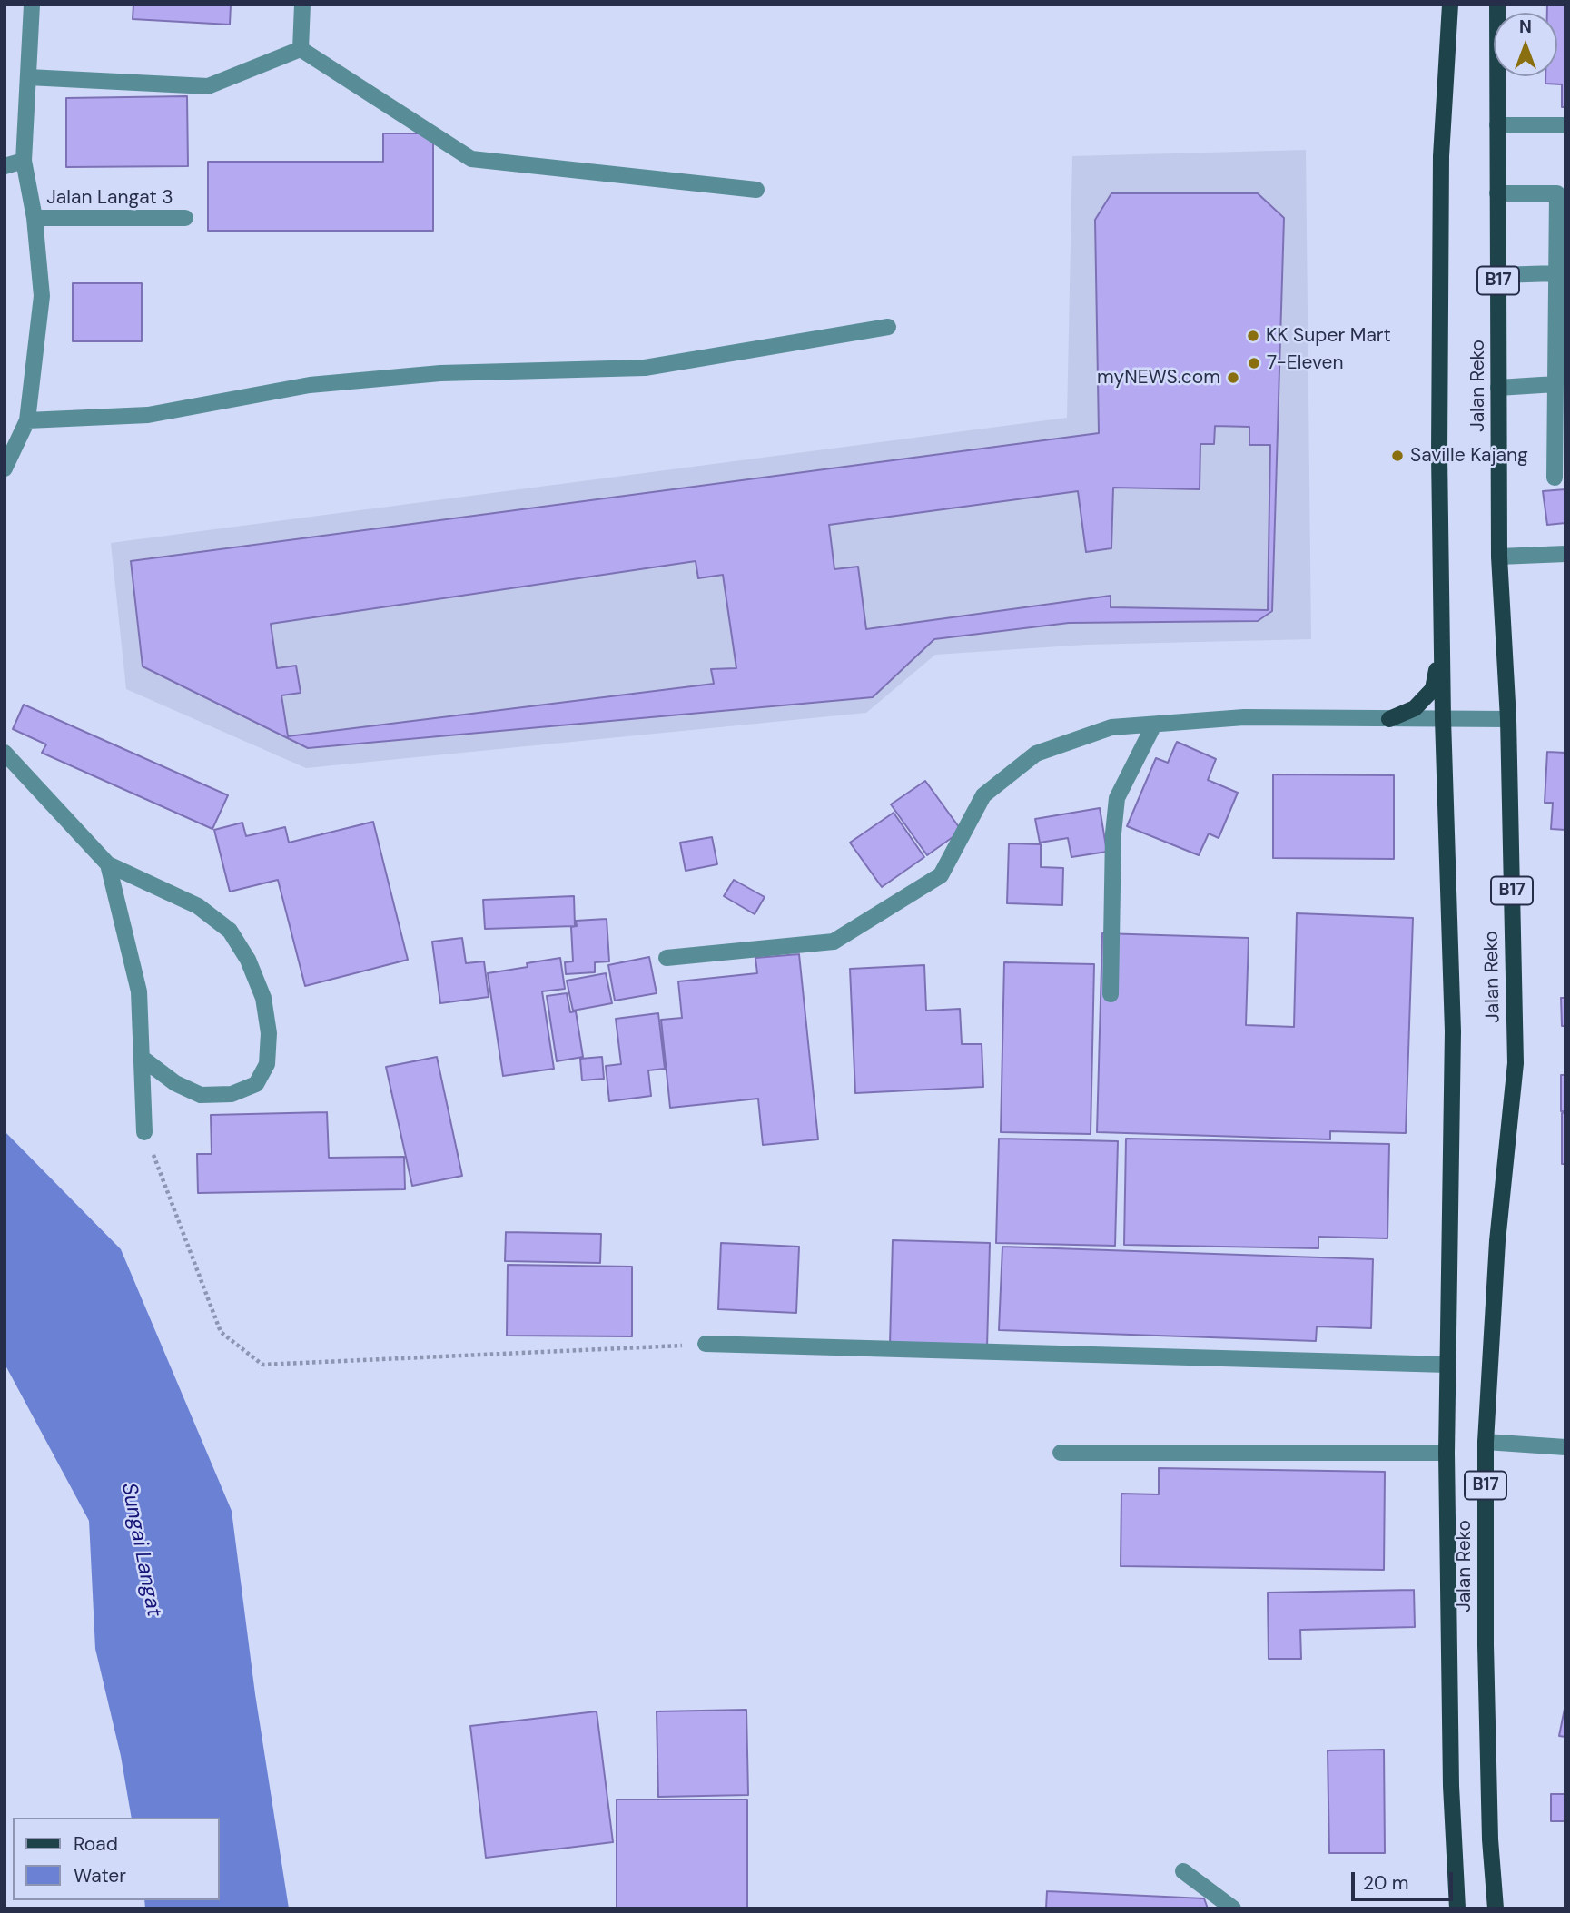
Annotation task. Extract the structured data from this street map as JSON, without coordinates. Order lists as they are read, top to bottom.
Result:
{
  "streets": {
    "main road": ["B17", "Jalan Reko"],
    "street": ["Jalan Langat 3"]
  },
  "water": ["Sungai Langat"],
  "places": [
    "KK Super Mart",
    "7-Eleven",
    "myNEWS.com",
    "Saville Kajang"
  ],
  "legend": ["Road", "Water"],
  "scale_bar": "20 m",
  "north": "top"
}
